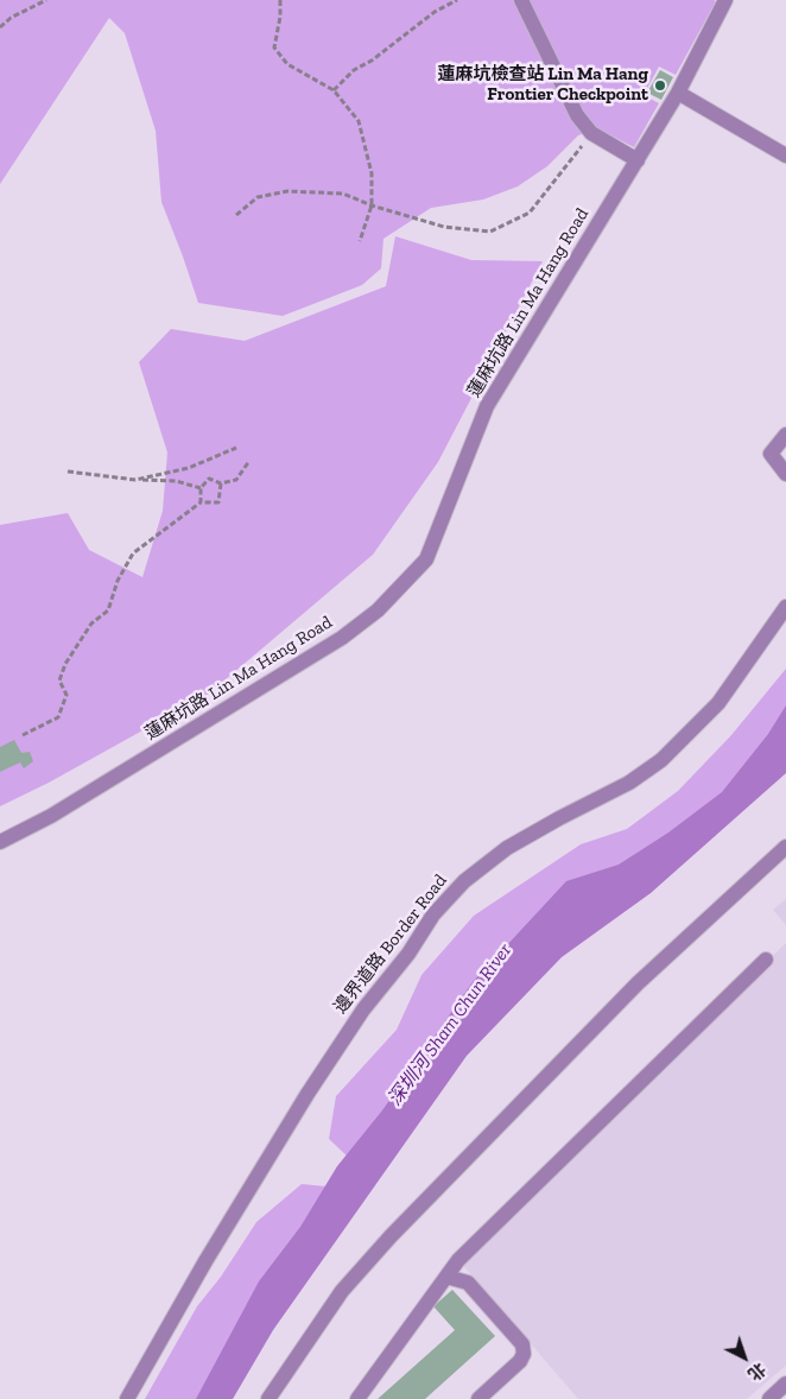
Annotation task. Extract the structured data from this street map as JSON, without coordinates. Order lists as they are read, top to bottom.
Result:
{
  "streets": {
    "street": ["蓮麻坑路 Lin Ma Hang Road", "邊界道路 Border Road"]
  },
  "water": ["深圳河 Sham Chun River"],
  "places": ["蓮麻坑檢查站 Lin Ma Hang Frontier Checkpoint"],
  "north": "bottom right"
}
